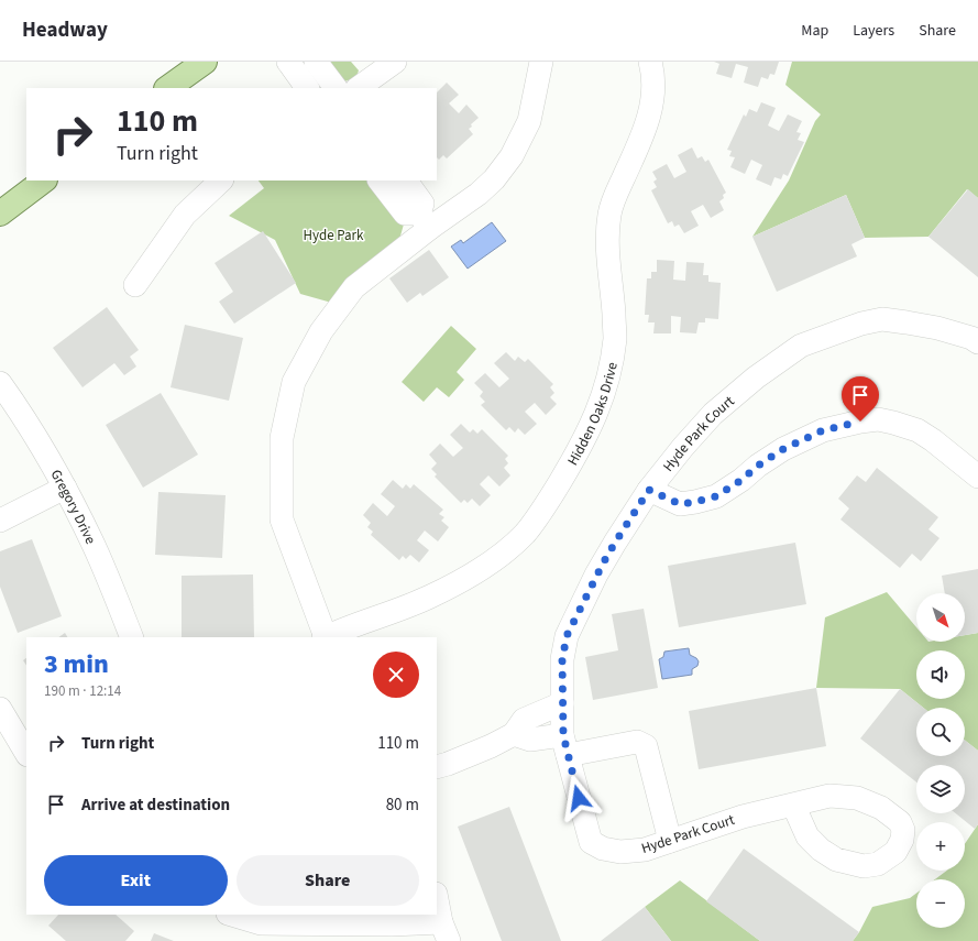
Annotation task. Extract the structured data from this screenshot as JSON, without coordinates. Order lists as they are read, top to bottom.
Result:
{
  "streets": {
    "street": ["Hidden Oaks Drive", "Hyde Park Court", "Gregory Drive"]
  },
  "parks": ["Hyde Park"],
  "north": "bottom right",
  "page": {
    "header": "Headway",
    "nav": ["Map", "Layers", "Share"],
    "turn": ["110 m", "Turn right"],
    "map_buttons": ["+", "−"],
    "heading": ["3 min", "190 m · 12:14"],
    "list": [
      {
        "name": "Turn right",
        "value": "110 m"
      },
      {
        "name": "Arrive at destination",
        "value": "80 m"
      }
    ],
    "buttons": ["Exit", "Share"]
  }
}
